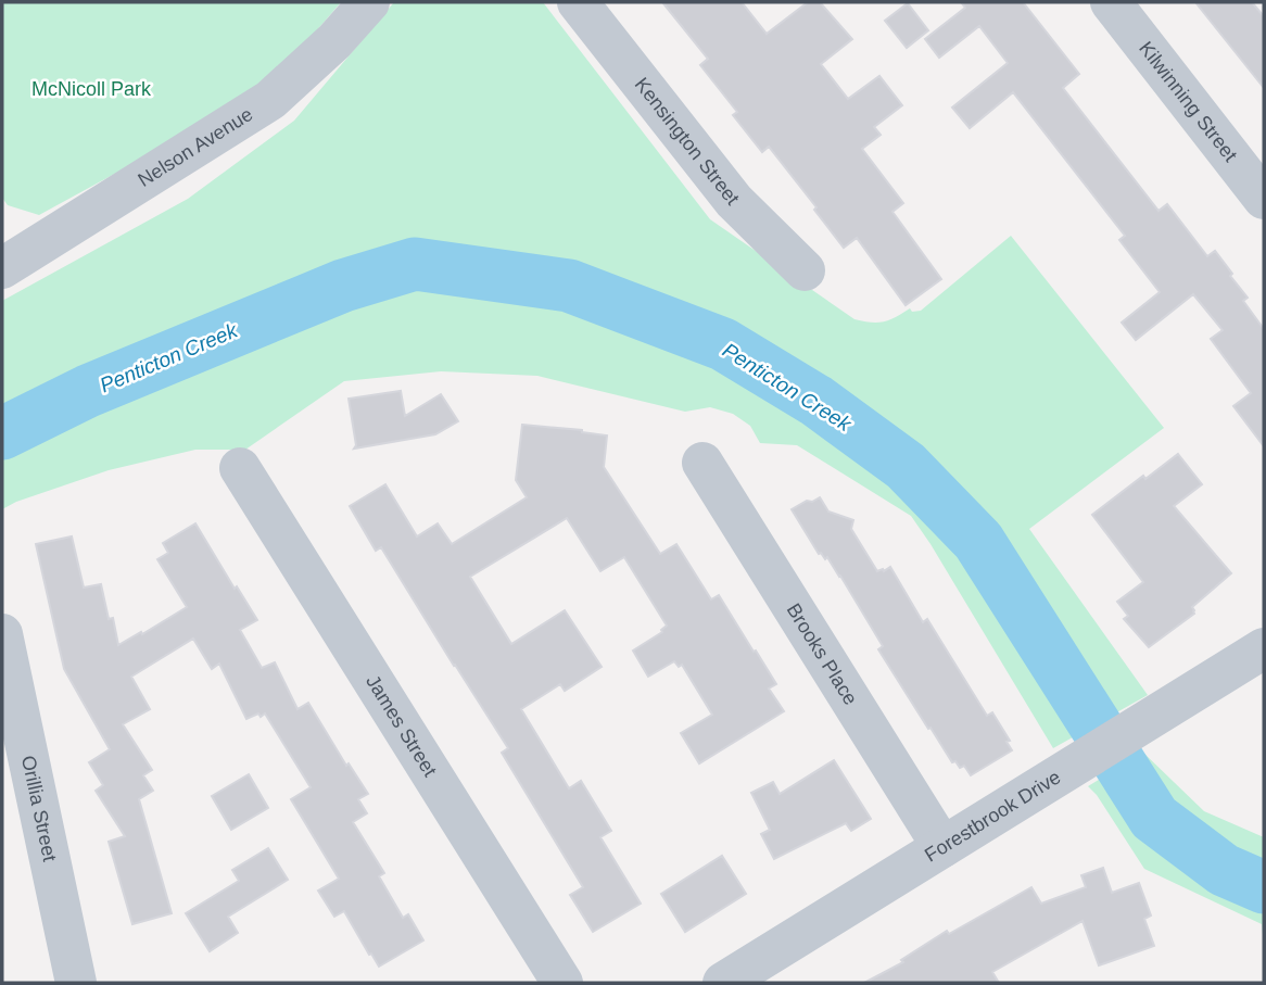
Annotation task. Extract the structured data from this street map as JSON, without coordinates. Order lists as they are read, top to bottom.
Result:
{
  "streets": {
    "street": [
      "Kilwinning Street",
      "Kensington Street",
      "Nelson Avenue",
      "Brooks Place",
      "James Street",
      "Orillia Street",
      "Forestbrook Drive"
    ]
  },
  "crossings": [
    ["Brooks Place", "Forestbrook Drive"]
  ],
  "water": ["Penticton Creek"],
  "parks": ["McNicoll Park"]
}
